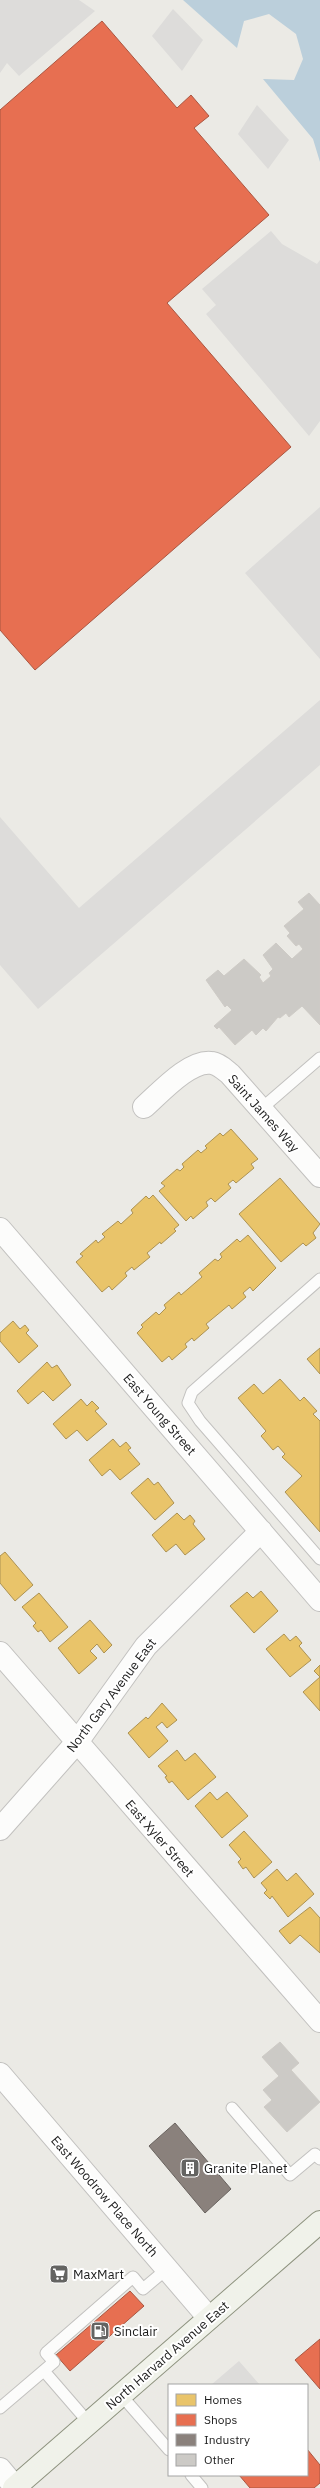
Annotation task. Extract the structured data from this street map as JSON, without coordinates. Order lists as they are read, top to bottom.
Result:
{
  "streets": {
    "main road": ["North Harvard Avenue East"],
    "street": [
      "Saint James Way",
      "East Young Street",
      "North Gary Avenue East",
      "East Xyler Street",
      "East Woodrow Place North"
    ]
  },
  "crossings": [
    ["East Young Street", "North Gary Avenue East"],
    ["North Gary Avenue East", "East Xyler Street"],
    ["East Woodrow Place North", "North Harvard Avenue East"]
  ],
  "places": {
    "building": ["Granite Planet"],
    "supermarket": ["MaxMart"],
    "fuel station": ["Sinclair"]
  },
  "legend": [
    "Homes",
    "Shops",
    "Industry",
    "Other"
  ]
}
